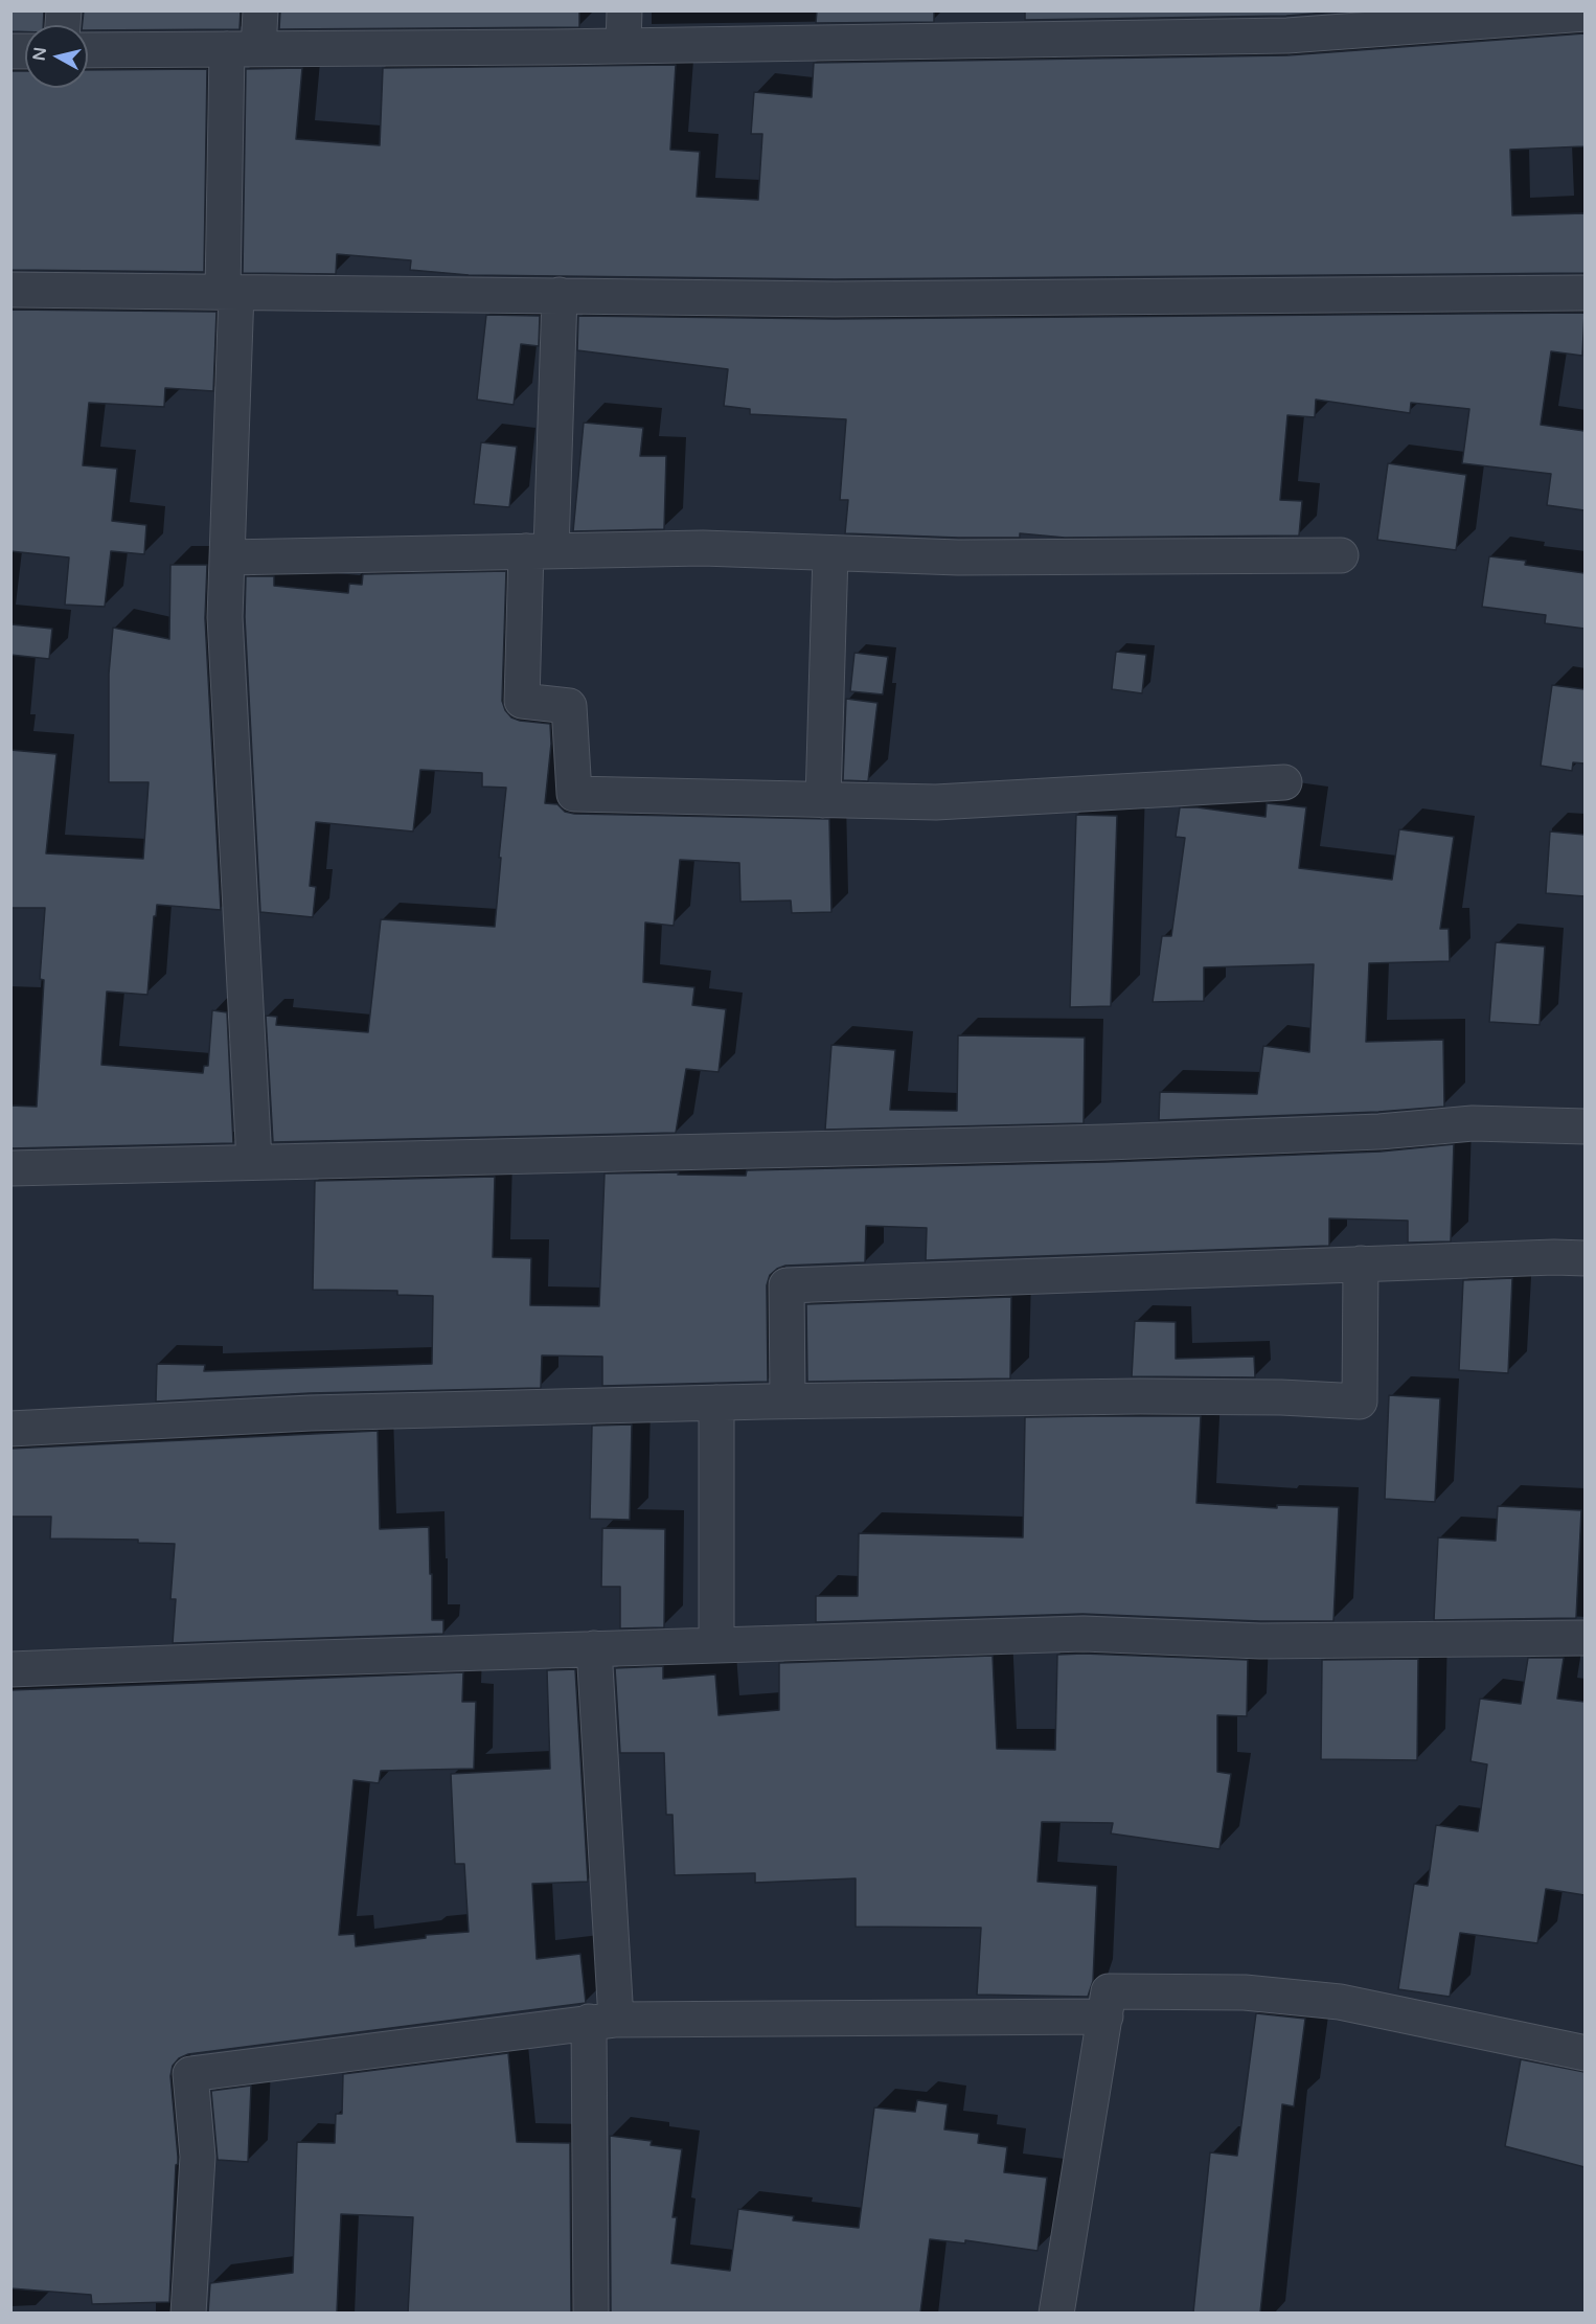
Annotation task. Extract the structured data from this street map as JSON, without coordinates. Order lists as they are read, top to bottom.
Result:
{
  "north": "left"
}
